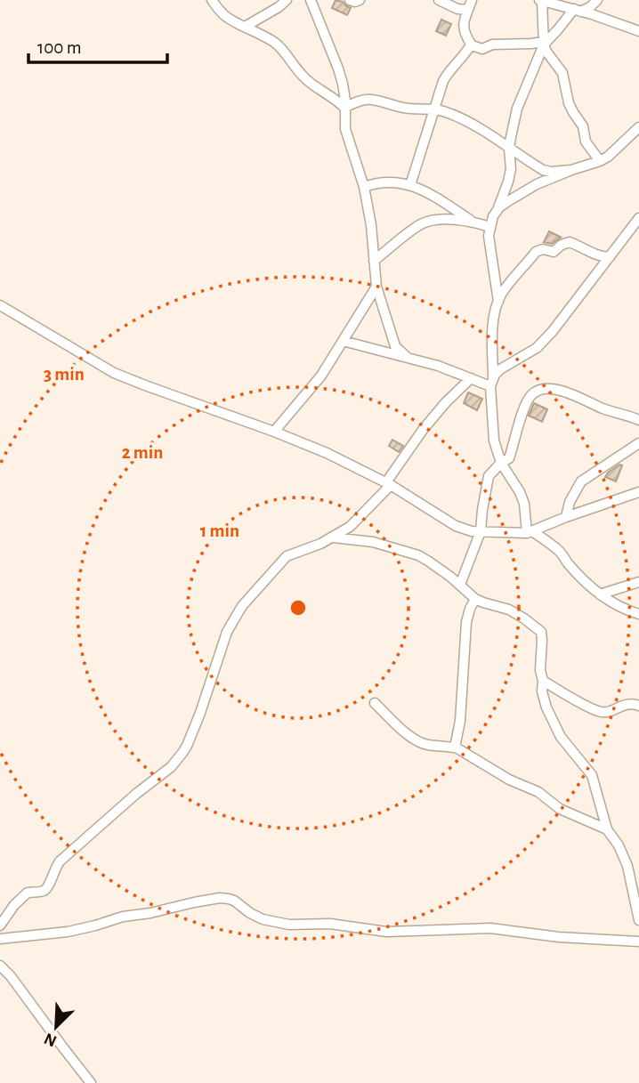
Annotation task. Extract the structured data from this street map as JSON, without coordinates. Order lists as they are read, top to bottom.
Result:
{
  "scale_bar": "100 m",
  "north": "bottom left",
  "rings": ["3 min", "2 min", "1 min"]
}
